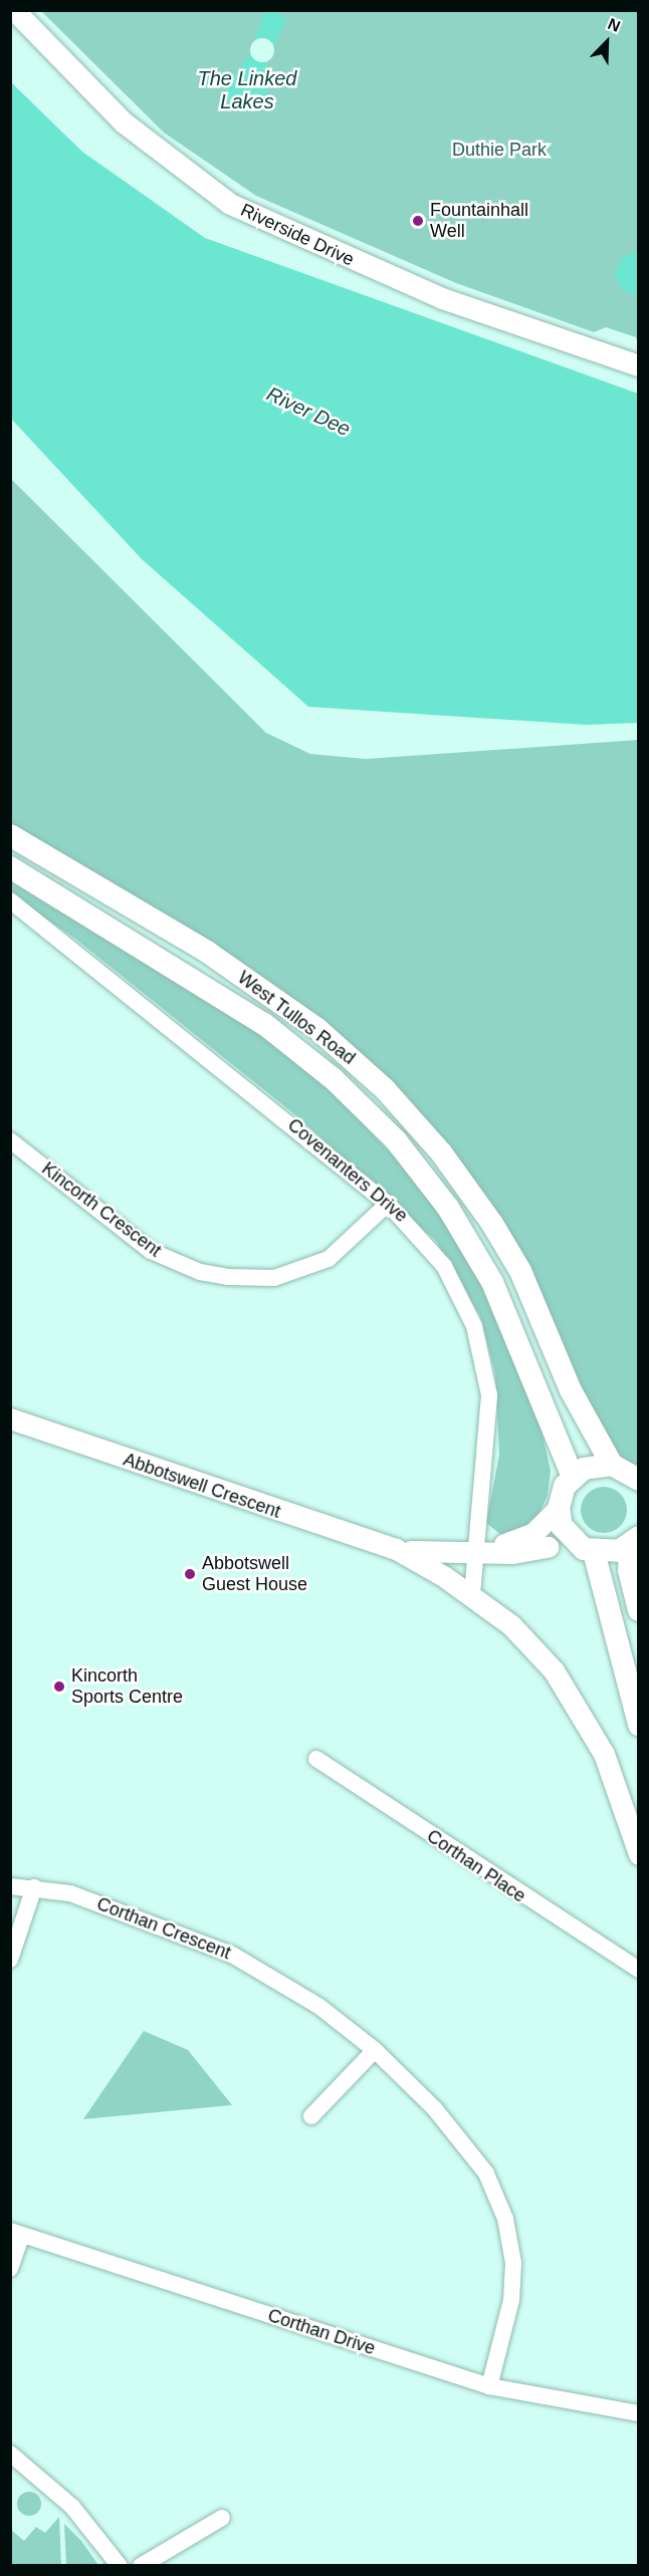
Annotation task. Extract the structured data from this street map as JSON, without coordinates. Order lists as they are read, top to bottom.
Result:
{
  "streets": {
    "main road": ["West Tullos Road"],
    "street": [
      "Riverside Drive",
      "Covenanters Drive",
      "Kincorth Crescent",
      "Abbotswell Crescent",
      "Corthan Place",
      "Corthan Crescent",
      "Corthan Drive"
    ]
  },
  "crossings": [
    ["Covenanters Drive", "Kincorth Crescent"],
    ["Covenanters Drive", "Abbotswell Crescent"],
    ["Corthan Crescent", "Corthan Drive"]
  ],
  "water": ["The Linked Lakes", "River Dee"],
  "parks": ["Duthie Park"],
  "places": ["Fountainhall Well", "Abbotswell Guest House", "Kincorth Sports Centre"],
  "north": "top right"
}
